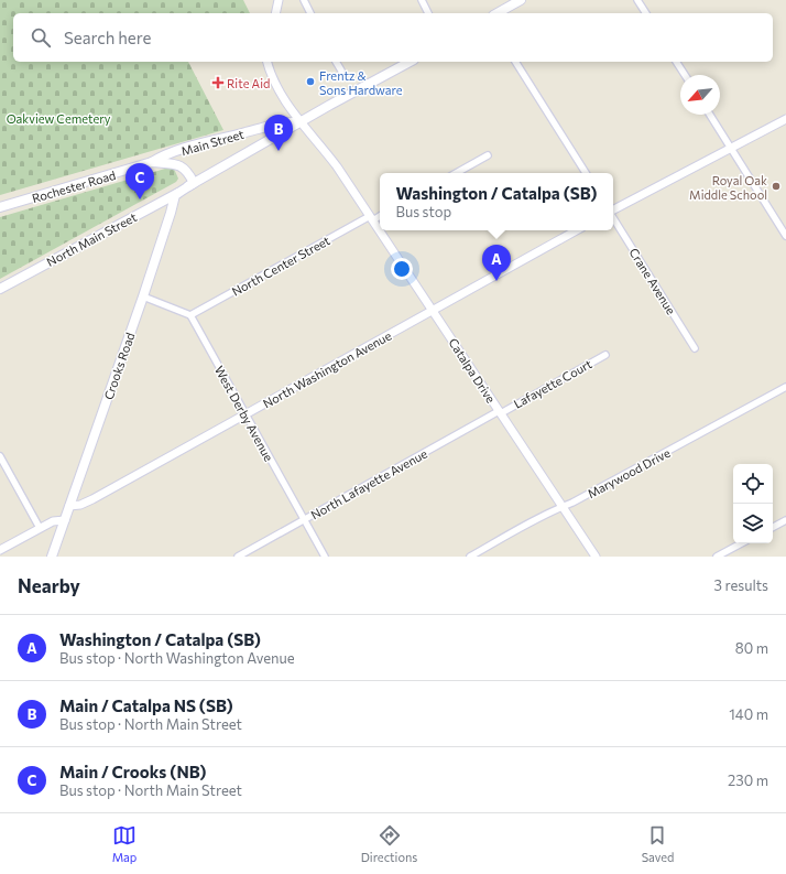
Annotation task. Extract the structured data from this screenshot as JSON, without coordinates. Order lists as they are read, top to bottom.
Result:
{
  "streets": {
    "main road": [
      "Main Street",
      "Rochester Road",
      "North Main Street",
      "Crooks Road"
    ],
    "street": [
      "North Center Street",
      "Crane Avenue",
      "North Washington Avenue",
      "Catalpa Drive",
      "Lafayette Court",
      "West Derby Avenue",
      "Marywood Drive",
      "North Lafayette Avenue"
    ]
  },
  "crossings": [
    ["Main Street", "Rochester Road"],
    ["Main Street", "Catalpa Drive"],
    ["North Main Street", "Crooks Road"],
    ["North Center Street", "Catalpa Drive"],
    ["North Center Street", "West Derby Avenue"],
    ["Crooks Road", "North Washington Avenue"],
    ["North Washington Avenue", "Catalpa Drive"],
    ["North Washington Avenue", "West Derby Avenue"],
    ["Catalpa Drive", "Lafayette Court"],
    ["Catalpa Drive", "Marywood Drive"],
    ["Catalpa Drive", "North Lafayette Avenue"],
    ["Lafayette Court", "North Lafayette Avenue"],
    ["West Derby Avenue", "North Lafayette Avenue"]
  ],
  "parks": ["Oakview Cemetery"],
  "places": {
    "other": ["Frentz & Sons Hardware", "Royal Oak Middle School"],
    "health": ["Rite Aid"]
  },
  "north": "bottom left",
  "page": {
    "search": "Search here",
    "pins": ["B", "C", "A"],
    "popup": ["Washington / Catalpa (SB)", "Bus stop"],
    "heading": ["Nearby", "3 results"],
    "list": [
      {
        "mark": "A",
        "name": "Washington / Catalpa (SB)",
        "note": "Bus stop · North Washington Avenue",
        "value": "80 m"
      },
      {
        "mark": "B",
        "name": "Main / Catalpa NS (SB)",
        "note": "Bus stop · North Main Street",
        "value": "140 m"
      },
      {
        "mark": "C",
        "name": "Main / Crooks (NB)",
        "note": "Bus stop · North Main Street",
        "value": "230 m"
      }
    ],
    "nav": ["Map", "Directions", "Saved"]
  }
}
